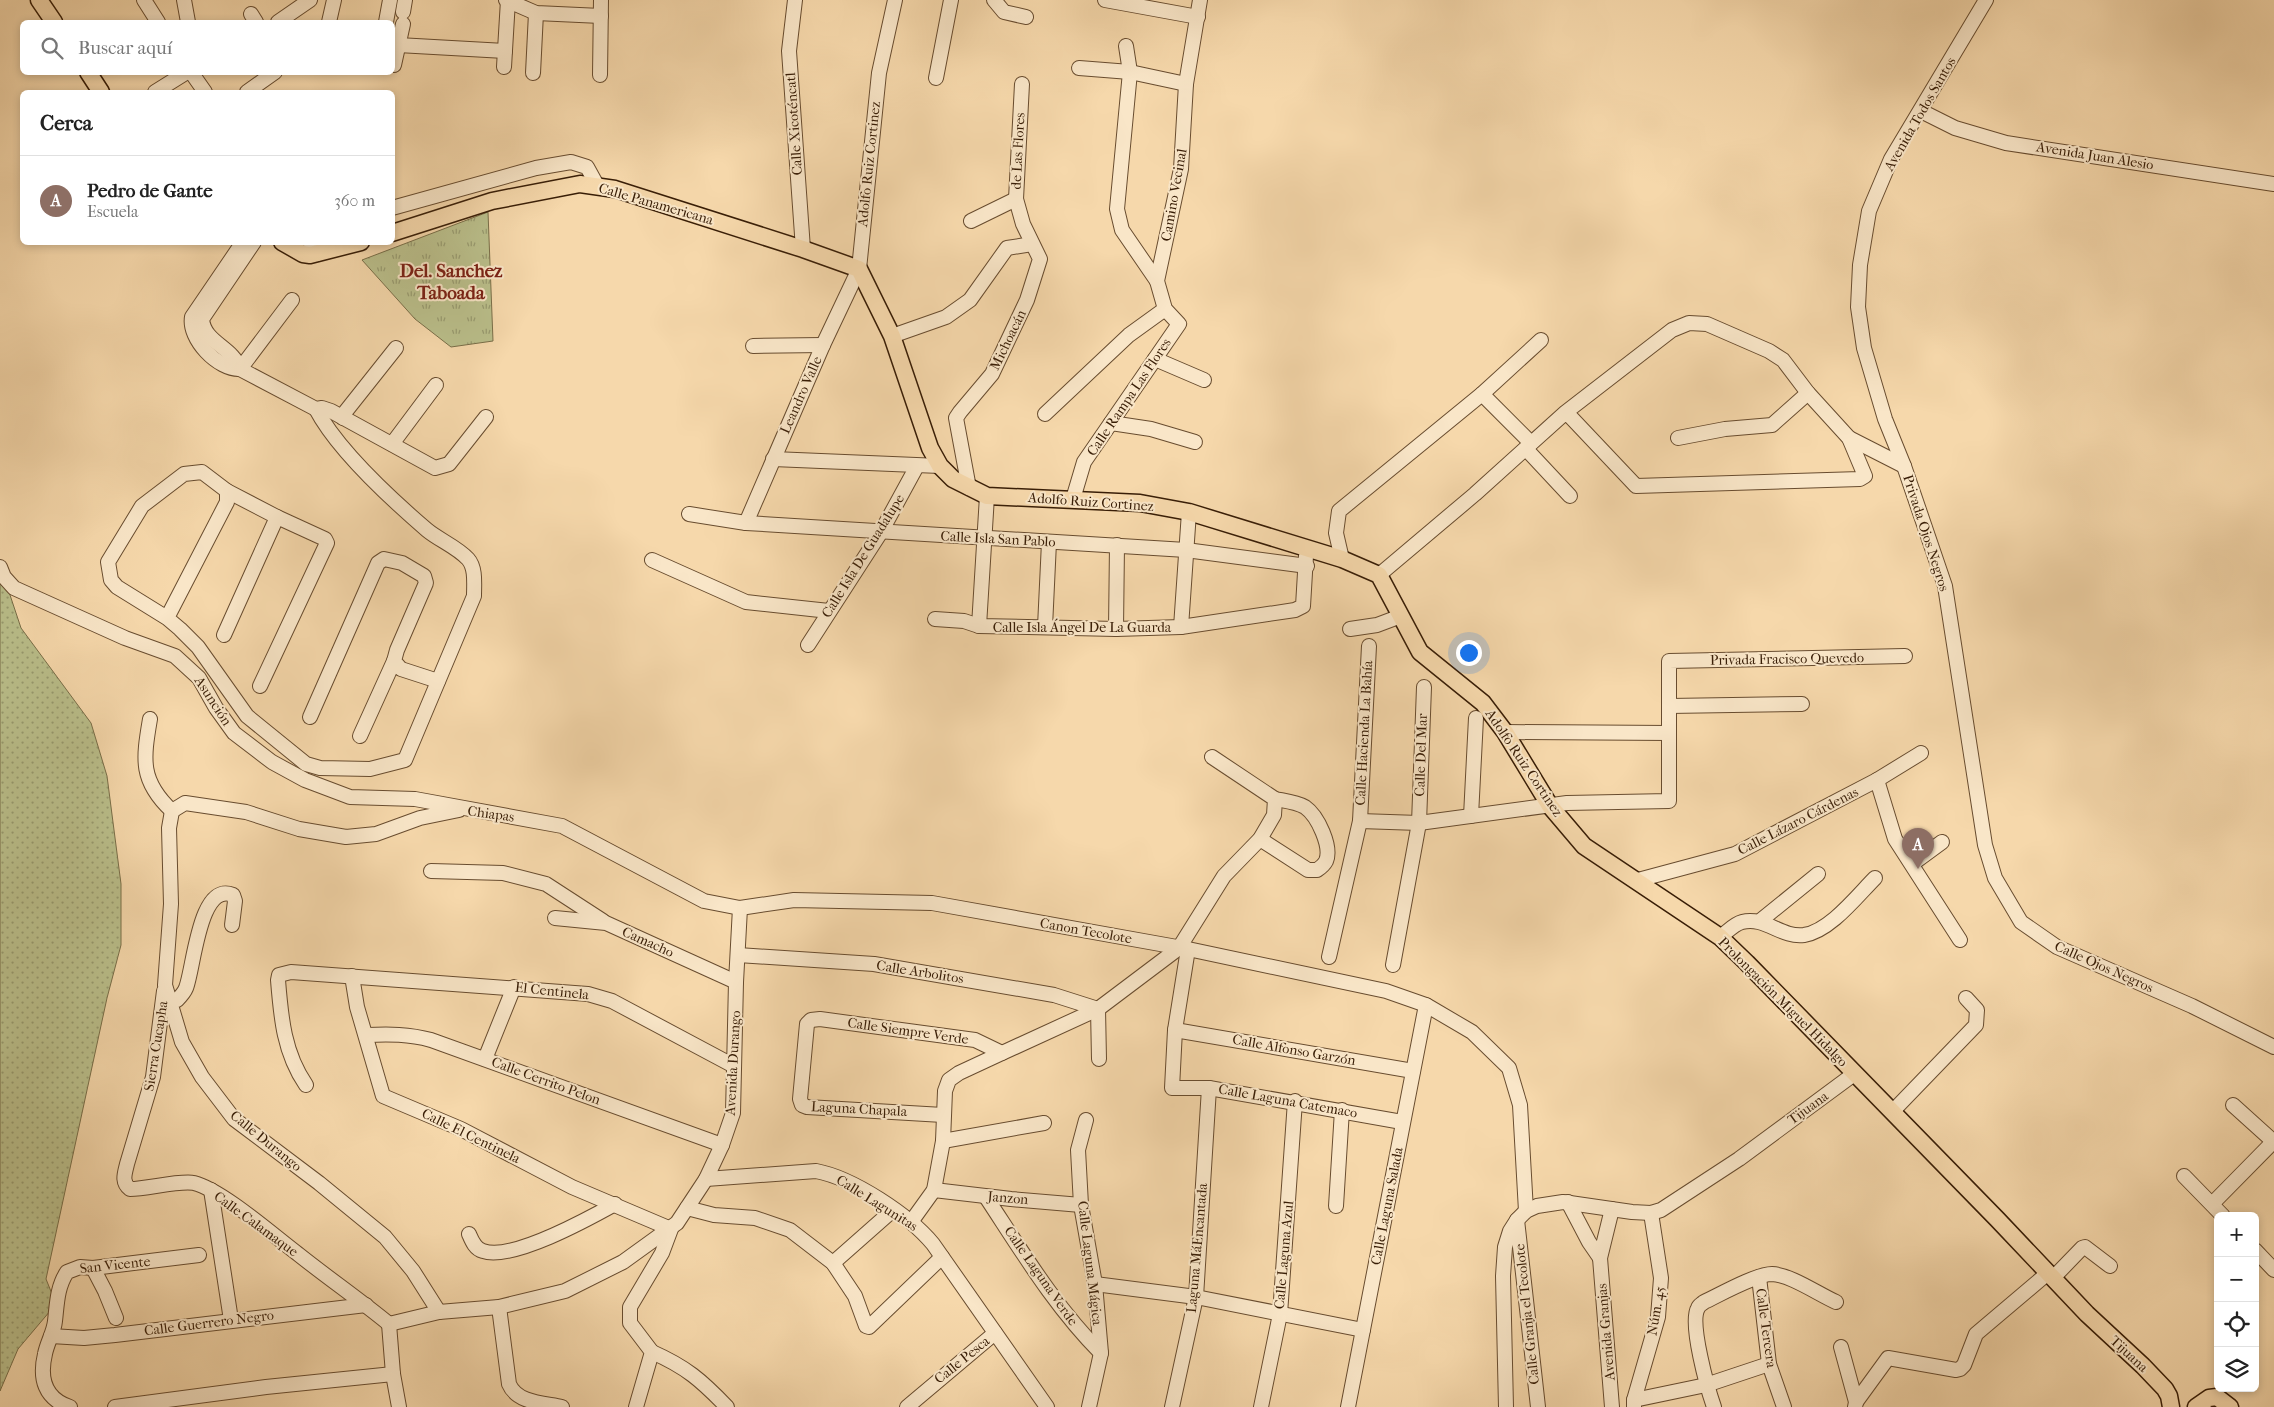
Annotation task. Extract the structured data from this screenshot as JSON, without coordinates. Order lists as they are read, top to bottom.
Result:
{
  "streets": {
    "main road": [
      "Adolfo Ruiz Cortinez",
      "Calle Panamericana",
      "Prolongación Miguel Hidalgo",
      "Tijuana"
    ],
    "street": [
      "Avenida Todos Santos",
      "Calle Xicoténcatl",
      "de Las Flores",
      "Avenida Juan Alesio",
      "Camino Vecinal",
      "Michoacán",
      "Leandro Valle",
      "Calle Rampa Las Flores",
      "Privada Ojos Negros",
      "Calle Isla San Pablo",
      "Calle Isla De Guadalupe",
      "Calle Isla Ángel De La Guarda",
      "Privada Fracisco Quevedo",
      "Asunción",
      "Calle Hacienda La Bahía",
      "Calle Del Mar",
      "Chiapas",
      "Calle Lázaro Cárdenas",
      "Canon Tecolote",
      "Camacho",
      "Calle Ojos Negros",
      "Calle Arbolitos",
      "El Centinela",
      "Calle Siempre Verde",
      "Sierra Cucapha",
      "Calle Alfonso Garzón",
      "Avenida Durango",
      "Calle Cerrito Pelon",
      "Calle Laguna Catemaco",
      "Laguna Chapala",
      "Calle El Centinela",
      "Calle Durango",
      "Janzon",
      "Calle Lagunitas",
      "Calle Laguna Salada",
      "Calle Calamaque",
      "Laguna MáEncantada",
      "Calle Laguna Azul",
      "Calle Laguna Mágica",
      "San Vicente",
      "Calle Laguna Verde",
      "Núm. 45",
      "Calle Granja el Tecolote",
      "Calle Guerrero Negro",
      "Calle Tercera",
      "Avenida Granjas",
      "Calle Pesca"
    ]
  },
  "crossings": [
    ["Avenida Todos Santos", "Avenida Juan Alesio"],
    ["Avenida Todos Santos", "Privada Ojos Negros"],
    ["Calle Xicoténcatl", "Calle Panamericana"],
    ["de Las Flores", "Michoacán"],
    ["Adolfo Ruiz Cortinez", "Calle Panamericana"],
    ["Adolfo Ruiz Cortinez", "Michoacán"],
    ["Adolfo Ruiz Cortinez", "Leandro Valle"],
    ["Adolfo Ruiz Cortinez", "Calle Rampa Las Flores"],
    ["Adolfo Ruiz Cortinez", "Calle Lázaro Cárdenas"],
    ["Adolfo Ruiz Cortinez", "Prolongación Miguel Hidalgo"],
    ["Camino Vecinal", "Calle Rampa Las Flores"],
    ["Calle Panamericana", "Leandro Valle"],
    ["Leandro Valle", "Calle Isla San Pablo"],
    ["Privada Ojos Negros", "Calle Ojos Negros"],
    ["Calle Isla San Pablo", "Calle Isla De Guadalupe"],
    ["Calle Isla San Pablo", "Calle Isla Ángel De La Guarda"],
    ["Asunción", "Chiapas"],
    ["Chiapas", "Canon Tecolote"],
    ["Chiapas", "Avenida Durango"],
    ["Chiapas", "Calle Durango"],
    ["Calle Lázaro Cárdenas", "Prolongación Miguel Hidalgo"],
    ["Canon Tecolote", "Avenida Durango"],
    ["Canon Tecolote", "Calle Laguna Salada"],
    ["Canon Tecolote", "Calle Granja el Tecolote"],
    ["Camacho", "Avenida Durango"],
    ["Calle Arbolitos", "Avenida Durango"],
    ["El Centinela", "Avenida Durango"],
    ["El Centinela", "Calle El Centinela"],
    ["Prolongación Miguel Hidalgo", "Tijuana"],
    ["Calle Siempre Verde", "Laguna Chapala"],
    ["Sierra Cucapha", "Calle Durango"],
    ["Sierra Cucapha", "Calle Calamaque"],
    ["Calle Alfonso Garzón", "Calle Laguna Catemaco"],
    ["Calle Alfonso Garzón", "Calle Laguna Salada"],
    ["Avenida Durango", "Calle Cerrito Pelon"],
    ["Avenida Durango", "Calle El Centinela"],
    ["Avenida Durango", "Calle Durango"],
    ["Avenida Durango", "Calle Lagunitas"],
    ["Avenida Durango", "Calle Calamaque"],
    ["Calle Cerrito Pelon", "Calle El Centinela"],
    ["Calle Laguna Catemaco", "Calle Laguna Salada"],
    ["Calle Laguna Catemaco", "Laguna MáEncantada"],
    ["Calle Laguna Catemaco", "Calle Laguna Azul"],
    ["Tijuana", "Núm. 45"],
    ["Tijuana", "Calle Granja el Tecolote"],
    ["Tijuana", "Avenida Granjas"],
    ["Janzon", "Calle Laguna Mágica"],
    ["Janzon", "Calle Laguna Verde"],
    ["Calle Lagunitas", "Calle Pesca"],
    ["Calle Laguna Salada", "Calle Granja el Tecolote"],
    ["Calle Calamaque", "Calle Guerrero Negro"],
    ["Calle Laguna Mágica", "Calle Laguna Verde"],
    ["San Vicente", "Calle Guerrero Negro"]
  ],
  "districts": ["Del. Sanchez Taboada"],
  "page": {
    "search": "Buscar aquí",
    "heading": "Cerca",
    "list": [
      {
        "mark": "A",
        "name": "Pedro de Gante",
        "note": "Escuela",
        "value": "360 m"
      }
    ],
    "pins": "A",
    "map_buttons": ["+", "−"]
  }
}
